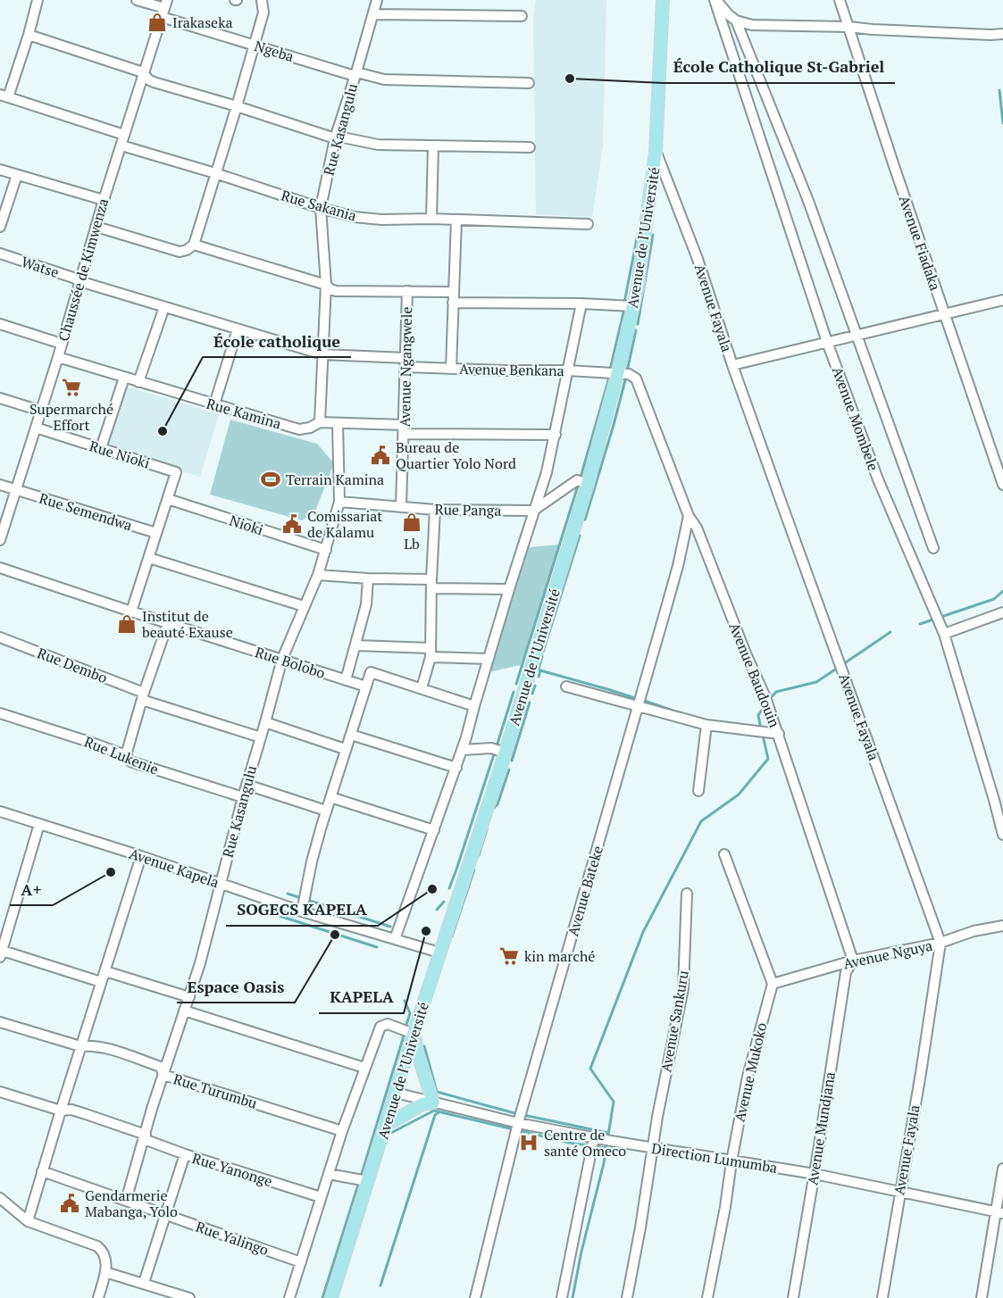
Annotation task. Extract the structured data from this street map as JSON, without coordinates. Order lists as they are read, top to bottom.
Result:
{
  "streets": {
    "main road": ["Avenue de l’Université"],
    "street": [
      "Ngeba",
      "Rue Kasangulu",
      "Rue Sakania",
      "Avenue Fiadaka",
      "Watse",
      "Chaussée de Kimwenza",
      "Avenue Fayala",
      "Avenue Ngangwele",
      "Avenue Benkana",
      "Rue Kamina",
      "Avenue Mombele",
      "Rue Nioki",
      "Rue Panga",
      "Rue Semendwa",
      "Nioki",
      "Rue Bolobo",
      "Rue Dembo",
      "Avenue Baudouin",
      "Rue Lukenie",
      "Avenue Kapela",
      "Avenue Bateke",
      "Avenue Nguya",
      "Avenue Sankuru",
      "Avenue Mukoko",
      "Rue Turumbu",
      "Avenue Mundjana",
      "Direction Lumumba",
      "Rue Yanonge",
      "Rue Yalingo"
    ]
  },
  "crossings": [
    ["Ngeba", "Rue Kasangulu"],
    ["Ngeba", "Chaussée de Kimwenza"],
    ["Rue Kasangulu", "Rue Sakania"],
    ["Rue Kasangulu", "Avenue Benkana"],
    ["Rue Kasangulu", "Rue Kamina"],
    ["Rue Kasangulu", "Rue Panga"],
    ["Rue Kasangulu", "Nioki"],
    ["Rue Kasangulu", "Rue Bolobo"],
    ["Rue Kasangulu", "Rue Dembo"],
    ["Rue Kasangulu", "Rue Lukenie"],
    ["Rue Kasangulu", "Avenue Kapela"],
    ["Rue Kasangulu", "Rue Turumbu"],
    ["Rue Kasangulu", "Rue Yanonge"],
    ["Rue Kasangulu", "Rue Yalingo"],
    ["Rue Sakania", "Chaussée de Kimwenza"],
    ["Avenue de l’Université", "Avenue Fayala"],
    ["Avenue de l’Université", "Avenue Benkana"],
    ["Avenue de l’Université", "Avenue Kapela"],
    ["Avenue de l’Université", "Direction Lumumba"],
    ["Watse", "Chaussée de Kimwenza"],
    ["Watse", "Avenue Benkana"],
    ["Chaussée de Kimwenza", "Rue Kamina"],
    ["Chaussée de Kimwenza", "Rue Nioki"],
    ["Chaussée de Kimwenza", "Rue Semendwa"],
    ["Avenue Fayala", "Avenue Nguya"],
    ["Avenue Fayala", "Direction Lumumba"],
    ["Avenue Ngangwele", "Avenue Benkana"],
    ["Avenue Ngangwele", "Rue Kamina"],
    ["Avenue Ngangwele", "Rue Panga"],
    ["Avenue Benkana", "Avenue Baudouin"],
    ["Rue Nioki", "Nioki"],
    ["Avenue Baudouin", "Avenue Bateke"],
    ["Avenue Baudouin", "Avenue Nguya"],
    ["Avenue Baudouin", "Avenue Mundjana"],
    ["Avenue Bateke", "Direction Lumumba"],
    ["Avenue Nguya", "Avenue Mukoko"],
    ["Avenue Nguya", "Avenue Mundjana"],
    ["Avenue Sankuru", "Direction Lumumba"],
    ["Avenue Mukoko", "Direction Lumumba"],
    ["Avenue Mundjana", "Direction Lumumba"]
  ],
  "places": {
    "shop": ["Irakaseka", "Lb", "Institut de beauté Exause"],
    "other": [
      "École Catholique St-Gabriel",
      "École catholique",
      "A+",
      "SOGECS KAPELA",
      "KAPELA",
      "Espace Oasis"
    ],
    "supermarket": ["Supermarché Effort", "kin marché"],
    "public building": ["Bureau de Quartier Yolo Nord", "Comissariat de Kalamu", "Gendarmerie Mabanga, Yolo"],
    "sports": ["Terrain Kamina"],
    "hospital": ["Centre de santé Omeco"]
  }
}
